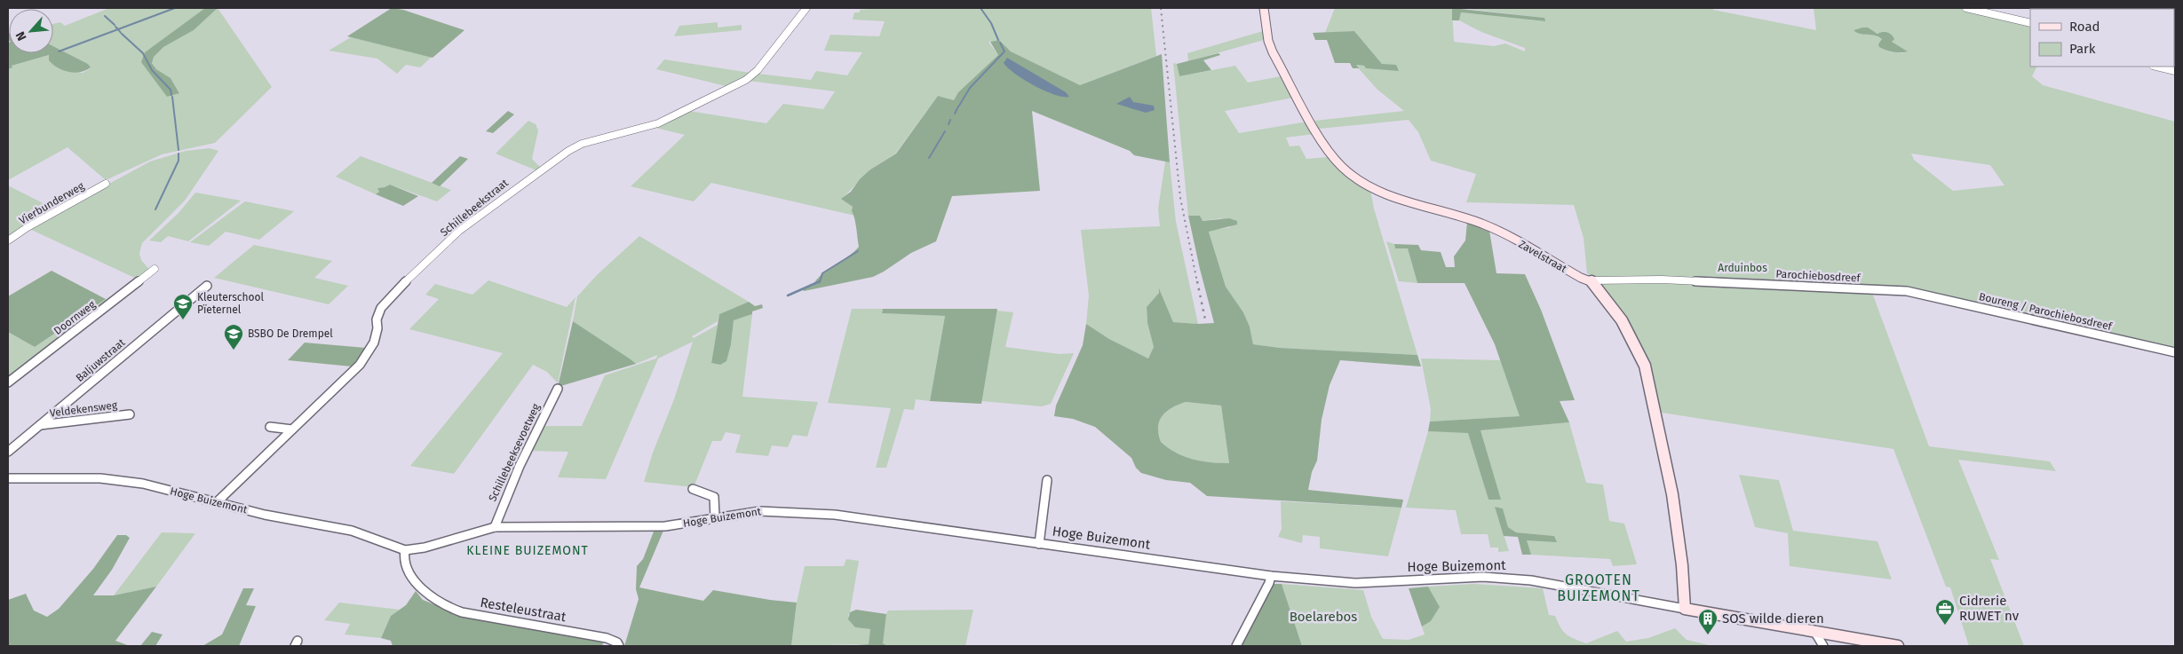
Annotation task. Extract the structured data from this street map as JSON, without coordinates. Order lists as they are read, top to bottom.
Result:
{
  "streets": {
    "street": [
      "Vierbunderweg",
      "Schillebeekstraat",
      "Zavelstraat",
      "Parochiebosdreef",
      "Boureng / Parochiebosdreef",
      "Doornweg",
      "Baljuwstraat",
      "Veldekensweg",
      "Schillebeeksevoetweg",
      "Hoge Buizemont",
      "Resteleustraat"
    ]
  },
  "crossings": [
    ["Schillebeekstraat", "Hoge Buizemont"],
    ["Zavelstraat", "Parochiebosdreef"],
    ["Parochiebosdreef", "Boureng / Parochiebosdreef"],
    ["Baljuwstraat", "Veldekensweg"],
    ["Schillebeeksevoetweg", "Hoge Buizemont"],
    ["Hoge Buizemont", "Resteleustraat"]
  ],
  "districts": ["KLEINE BUIZEMONT", "GROOTEN BUIZEMONT"],
  "parks": ["Arduinbos", "Boelarebos"],
  "places": {
    "school or university": ["Kleuterschool Pïeternel", "BSBO De Drempel"],
    "office": ["Cidrerie RUWET nv"],
    "building": ["SOS wilde dieren"]
  },
  "legend": ["Road", "Park"],
  "north": "bottom left"
}
